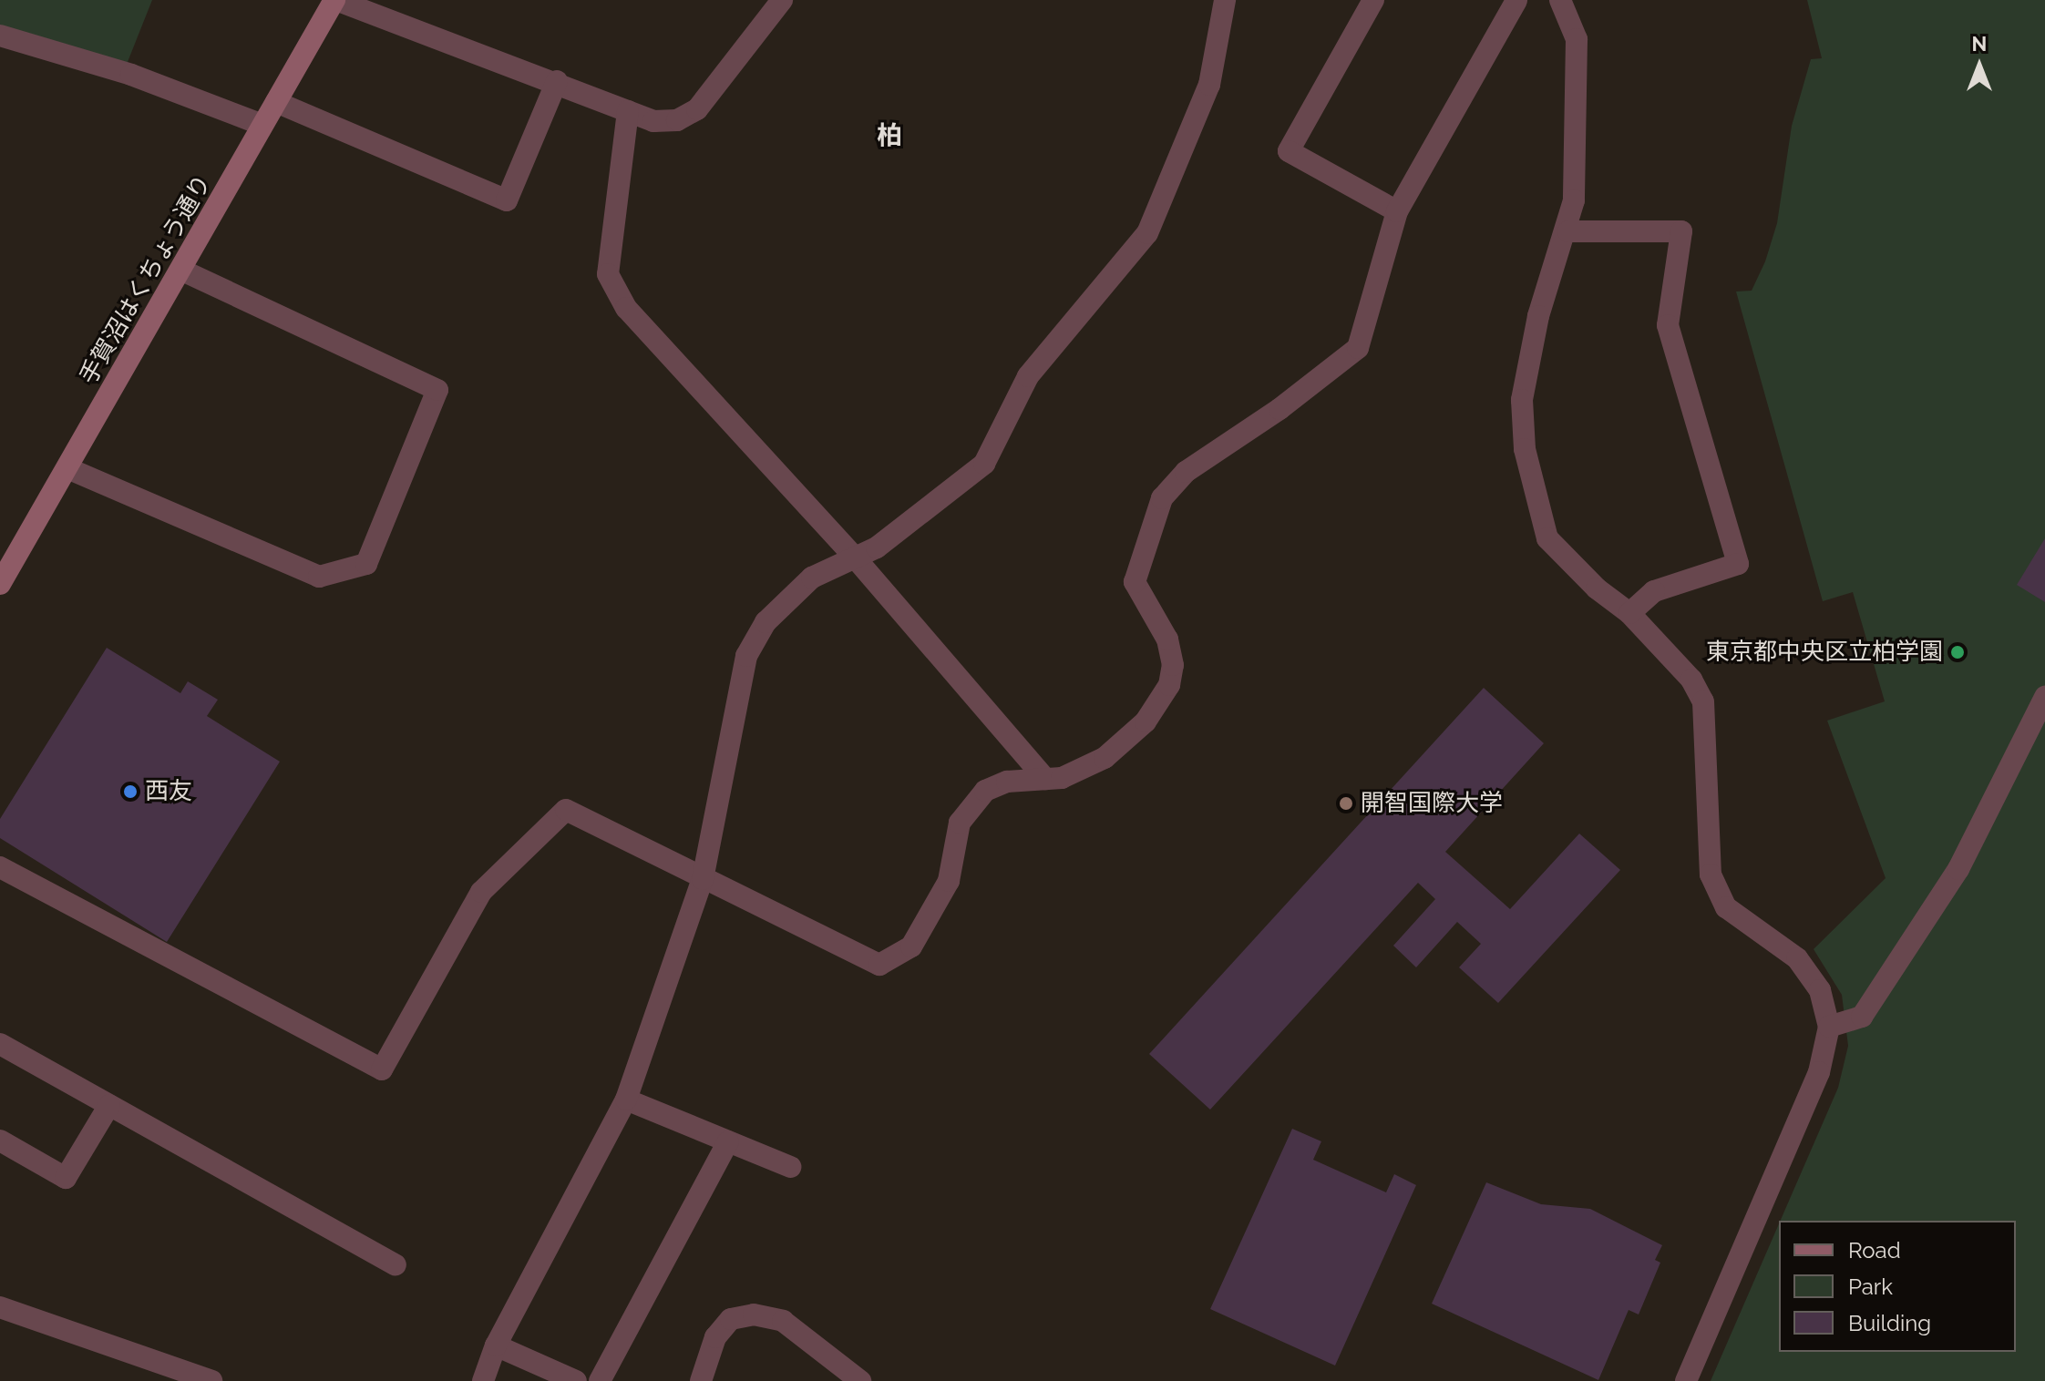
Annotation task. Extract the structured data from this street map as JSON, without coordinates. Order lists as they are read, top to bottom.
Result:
{
  "streets": {
    "street": ["手賀沼はくちょう通り"]
  },
  "districts": ["柏"],
  "places": ["東京都中央区立柏学園", "西友", "開智国際大学"],
  "legend": ["Road", "Park", "Building"],
  "north": "top"
}
